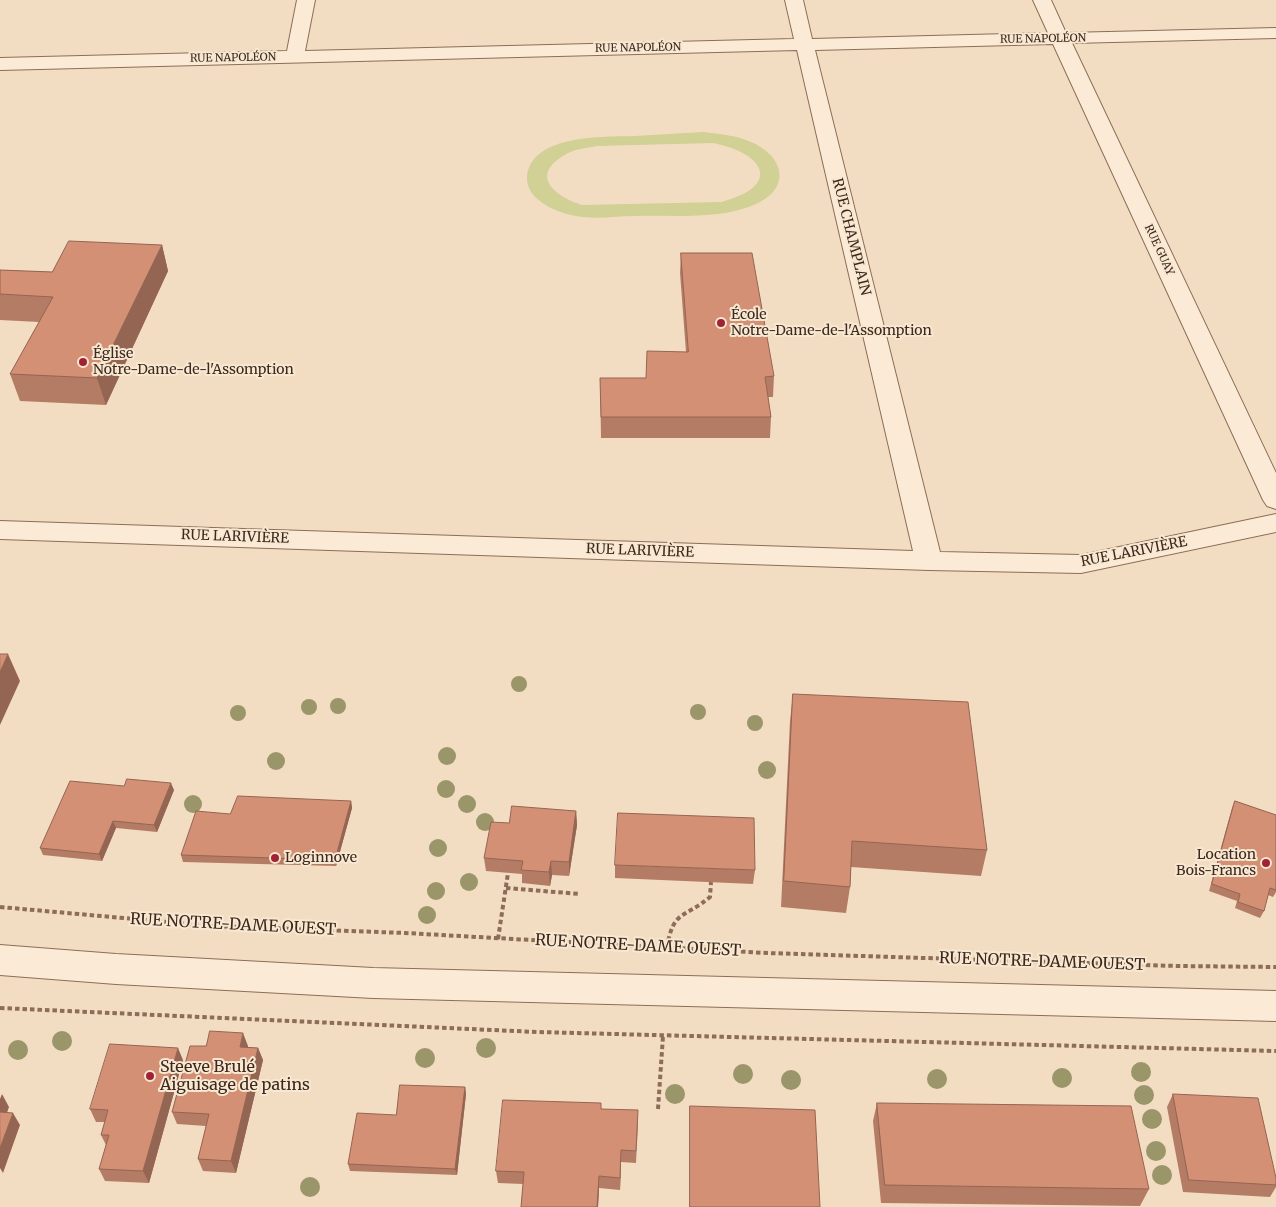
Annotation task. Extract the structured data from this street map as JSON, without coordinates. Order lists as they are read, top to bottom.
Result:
{
  "streets": {
    "street": [
      "RUE NAPOLÉON",
      "RUE CHAMPLAIN",
      "RUE GUAY",
      "RUE LARIVIÈRE"
    ],
    "path": ["RUE NOTRE-DAME OUEST"]
  },
  "crossings": [
    ["RUE NAPOLÉON", "RUE CHAMPLAIN"],
    ["RUE NAPOLÉON", "RUE GUAY"],
    ["RUE CHAMPLAIN", "RUE LARIVIÈRE"]
  ],
  "places": [
    "École Notre-Dame-de-l'Assomption",
    "Église Notre-Dame-de-l'Assomption",
    "Loginnove",
    "Location Bois-Francs",
    "Steeve Brulé Aiguisage de patins"
  ]
}
